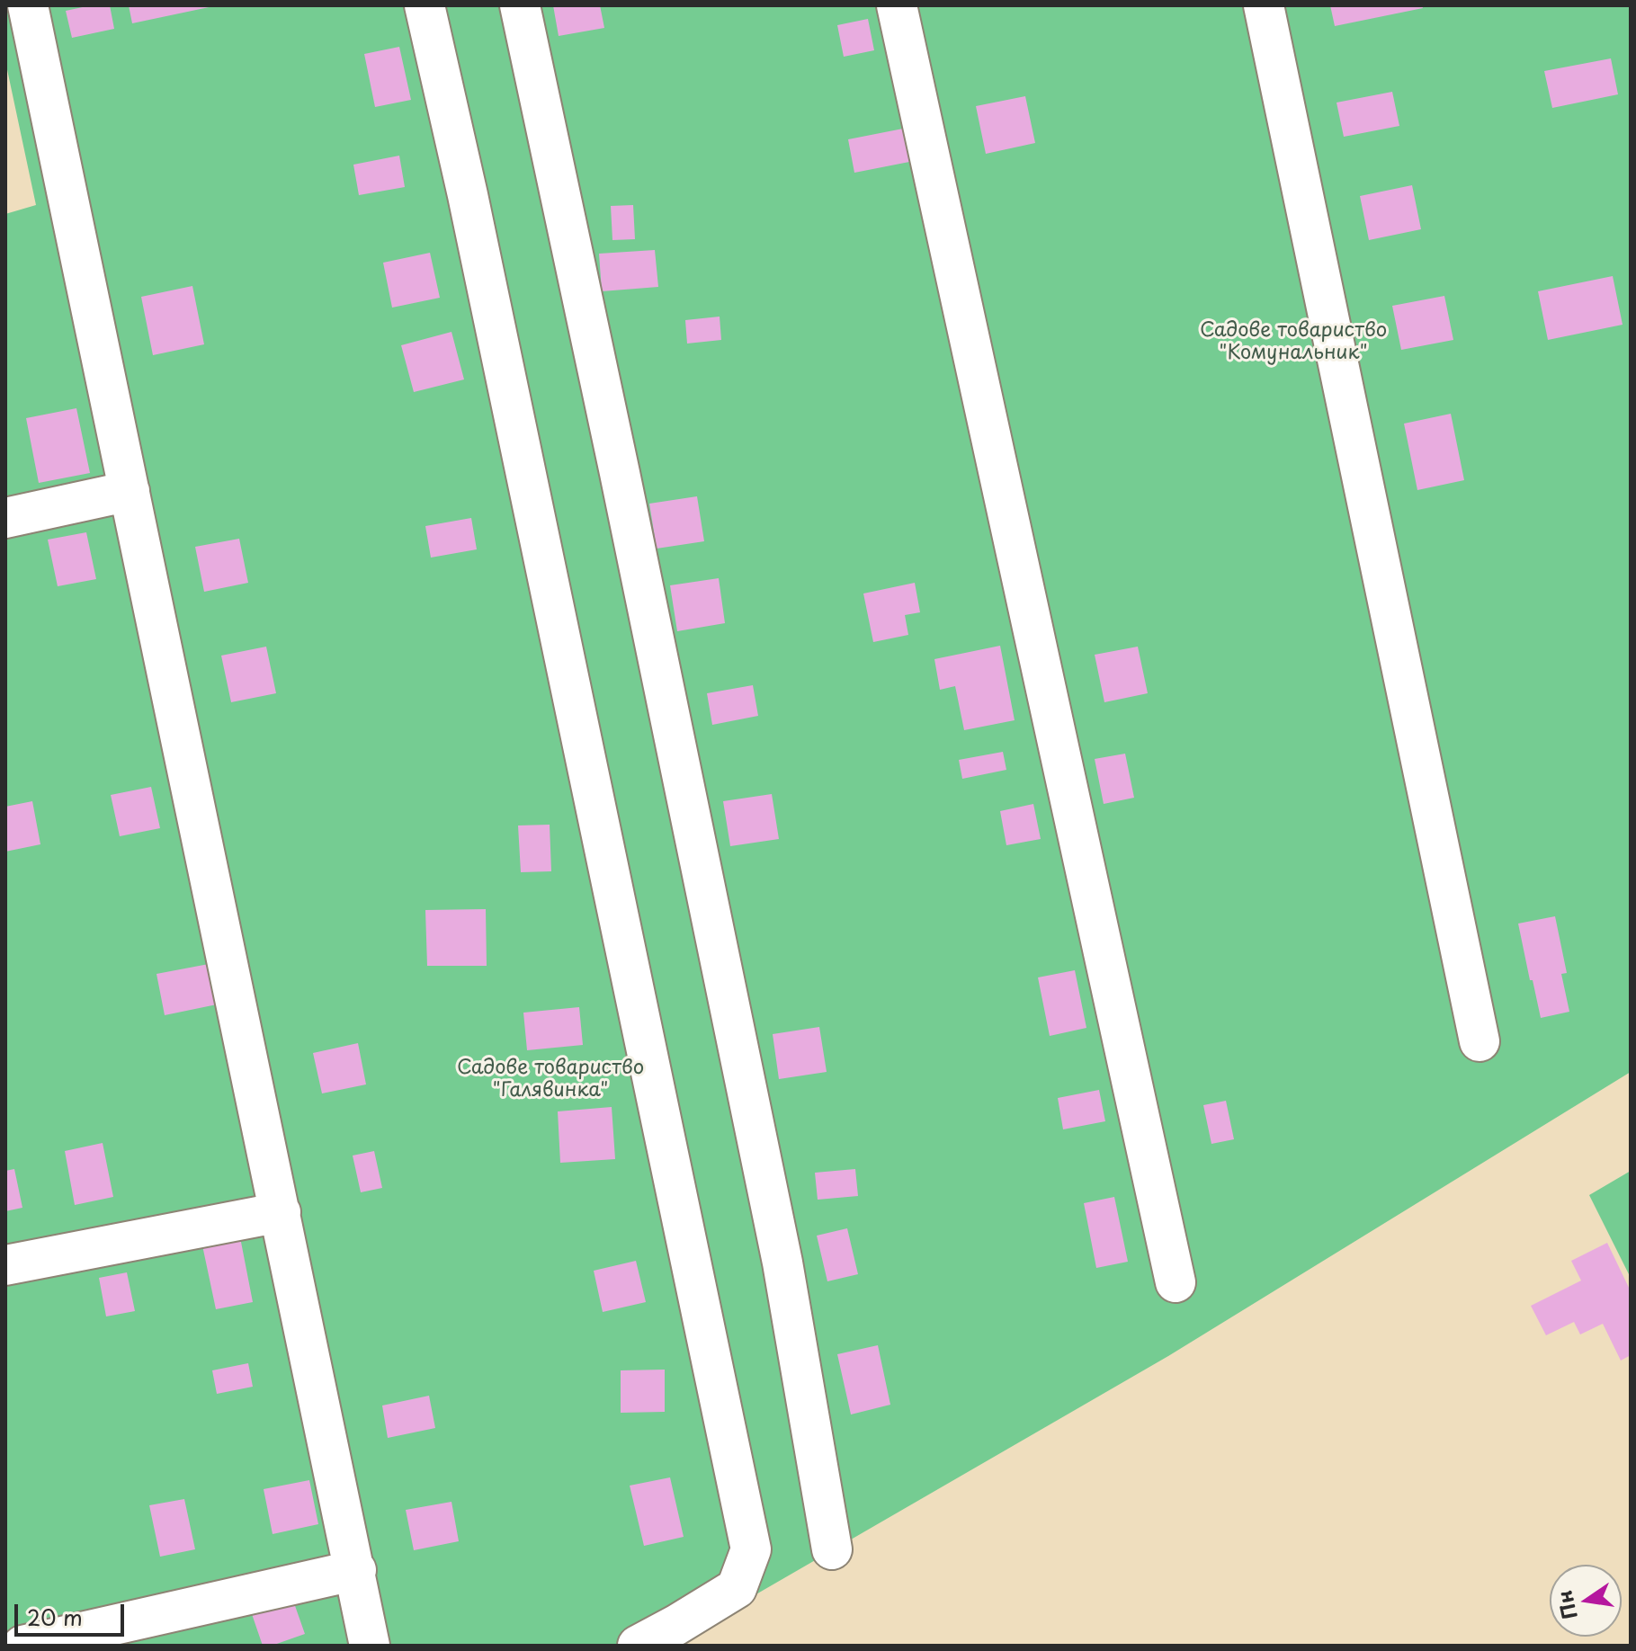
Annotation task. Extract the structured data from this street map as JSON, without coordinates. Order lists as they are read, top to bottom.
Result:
{
  "parks": ["Садове товариство \"Комунальник\"", "Садове товариство \"Галявинка\""],
  "scale_bar": "20 m",
  "north": "left"
}
